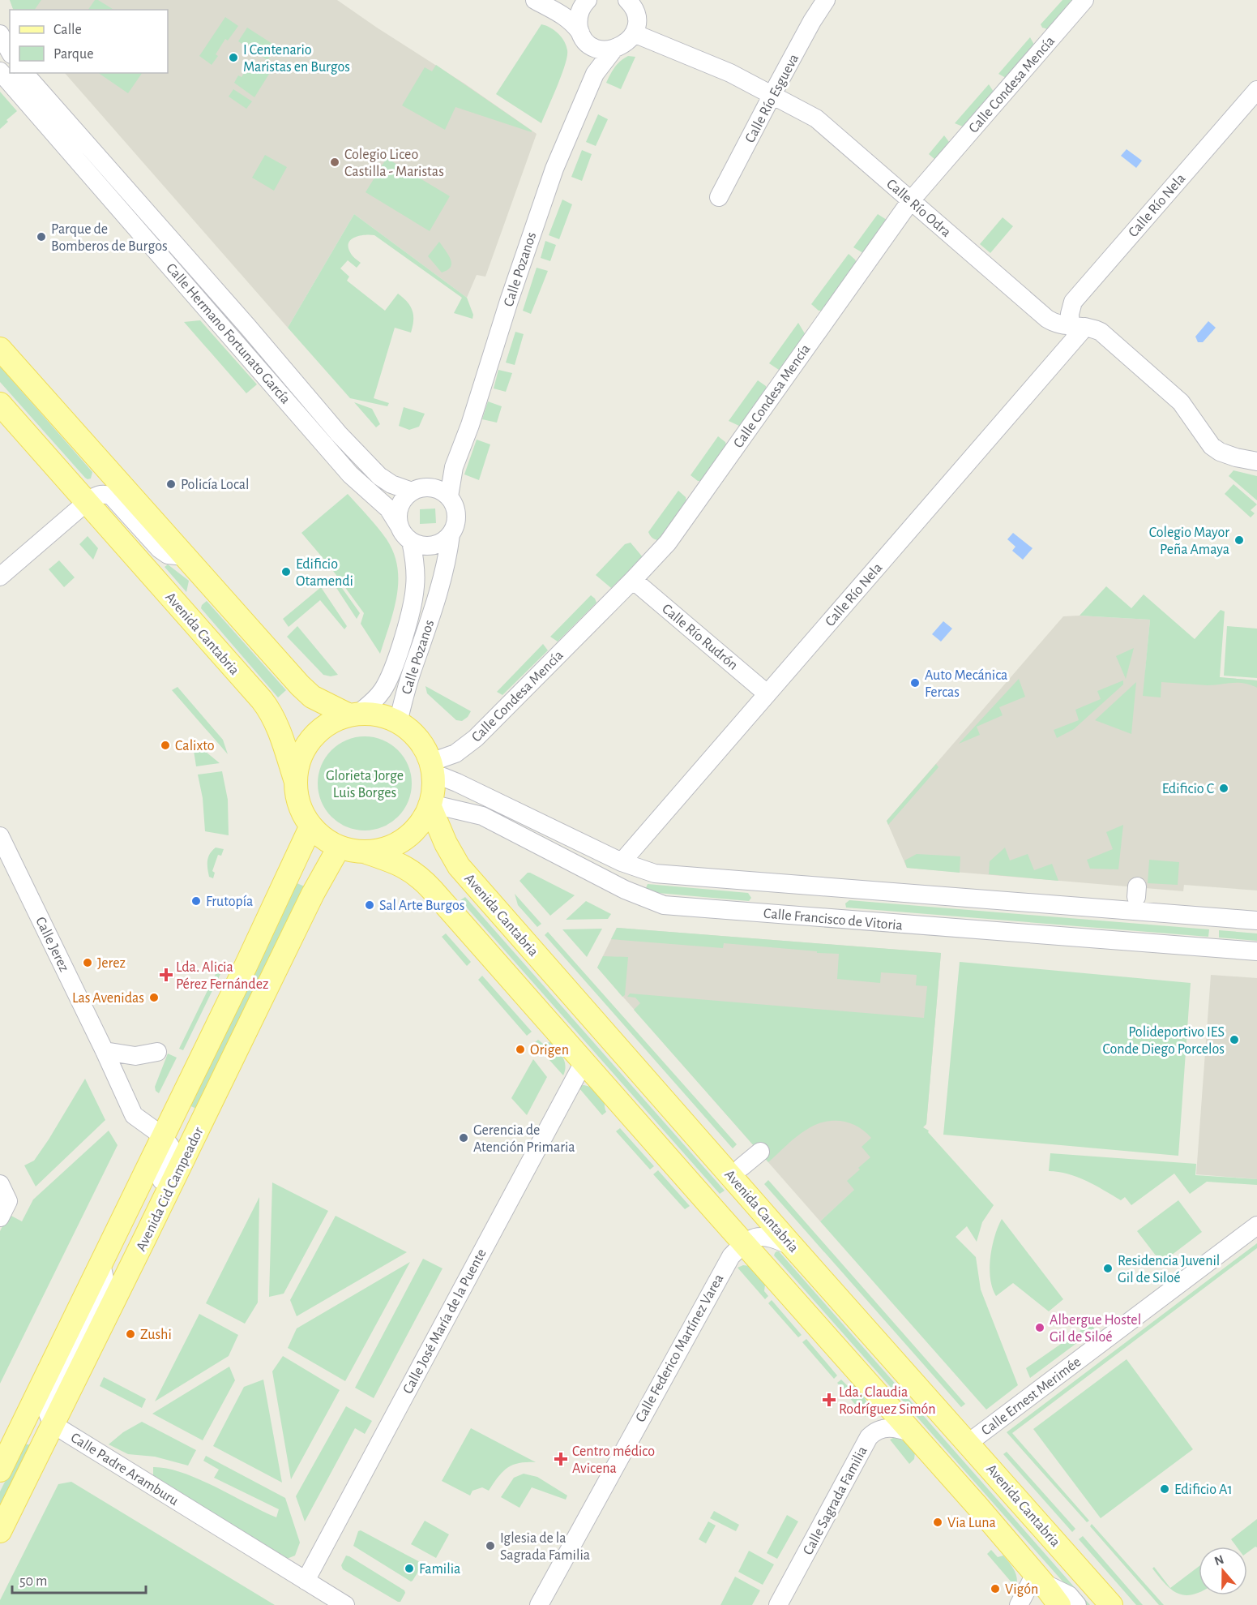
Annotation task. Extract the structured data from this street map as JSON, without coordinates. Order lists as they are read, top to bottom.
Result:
{
  "streets": {
    "main road": ["Avenida Cantabria", "Avenida Cid Campeador"],
    "street": [
      "Calle Condesa Mencía",
      "Calle Río Esgueva",
      "Calle Río Nela",
      "Calle Río Odra",
      "Calle Pozanos",
      "Calle Hermano Fortunato García",
      "Calle Río Rudrón",
      "Calle Francisco de Vitoria",
      "Calle Jerez",
      "Calle José María de la Puente",
      "Calle Federico Martínez Varea",
      "Calle Ernest Merimée",
      "Calle Padre Aramburu",
      "Calle Sagrada Familia"
    ]
  },
  "crossings": [
    ["Calle Condesa Mencía", "Calle Río Odra"],
    ["Calle Condesa Mencía", "Calle Pozanos"],
    ["Calle Condesa Mencía", "Avenida Cantabria"],
    ["Calle Condesa Mencía", "Calle Río Rudrón"],
    ["Calle Condesa Mencía", "Calle Francisco de Vitoria"],
    ["Calle Condesa Mencía", "Avenida Cid Campeador"],
    ["Calle Río Esgueva", "Calle Río Odra"],
    ["Calle Río Nela", "Calle Río Odra"],
    ["Calle Río Nela", "Calle Río Rudrón"],
    ["Calle Río Nela", "Calle Francisco de Vitoria"],
    ["Calle Río Odra", "Calle Pozanos"],
    ["Calle Pozanos", "Calle Hermano Fortunato García"],
    ["Calle Pozanos", "Avenida Cantabria"],
    ["Calle Pozanos", "Calle Francisco de Vitoria"],
    ["Calle Pozanos", "Avenida Cid Campeador"],
    ["Avenida Cantabria", "Calle Francisco de Vitoria"],
    ["Avenida Cantabria", "Avenida Cid Campeador"],
    ["Avenida Cantabria", "Calle Ernest Merimée"],
    ["Calle Francisco de Vitoria", "Avenida Cid Campeador"],
    ["Calle Jerez", "Avenida Cid Campeador"],
    ["Avenida Cid Campeador", "Calle Padre Aramburu"],
    ["Calle José María de la Puente", "Calle Padre Aramburu"]
  ],
  "parks": ["Glorieta Jorge Luis Borges"],
  "places": {
    "other": [
      "I Centenario Maristas en Burgos",
      "Colegio Liceo Castilla - Maristas",
      "Parque de Bomberos de Burgos",
      "Policía Local",
      "Colegio Mayor Peña Amaya",
      "Edificio Otamendi",
      "Auto Mecánica Fercas",
      "Calixto",
      "Edificio C",
      "Frutopía",
      "Sal Arte Burgos",
      "Jerez",
      "Las Avenidas",
      "Polideportivo IES Conde Diego Porcelos",
      "Origen",
      "Gerencia de Atención Primaria",
      "Residencia Juvenil Gil de Siloé",
      "Albergue Hostel Gil de Siloé",
      "Zushi",
      "Edificio A1",
      "Via Luna",
      "Iglesia de la Sagrada Familia",
      "Familia",
      "Vigón"
    ],
    "health": ["Lda. Alicia Pérez Fernández", "Lda. Claudia Rodríguez Simón", "Centro médico Avicena"]
  },
  "legend": ["Calle", "Parque"],
  "scale_bar": "50 m",
  "north": "top"
}
